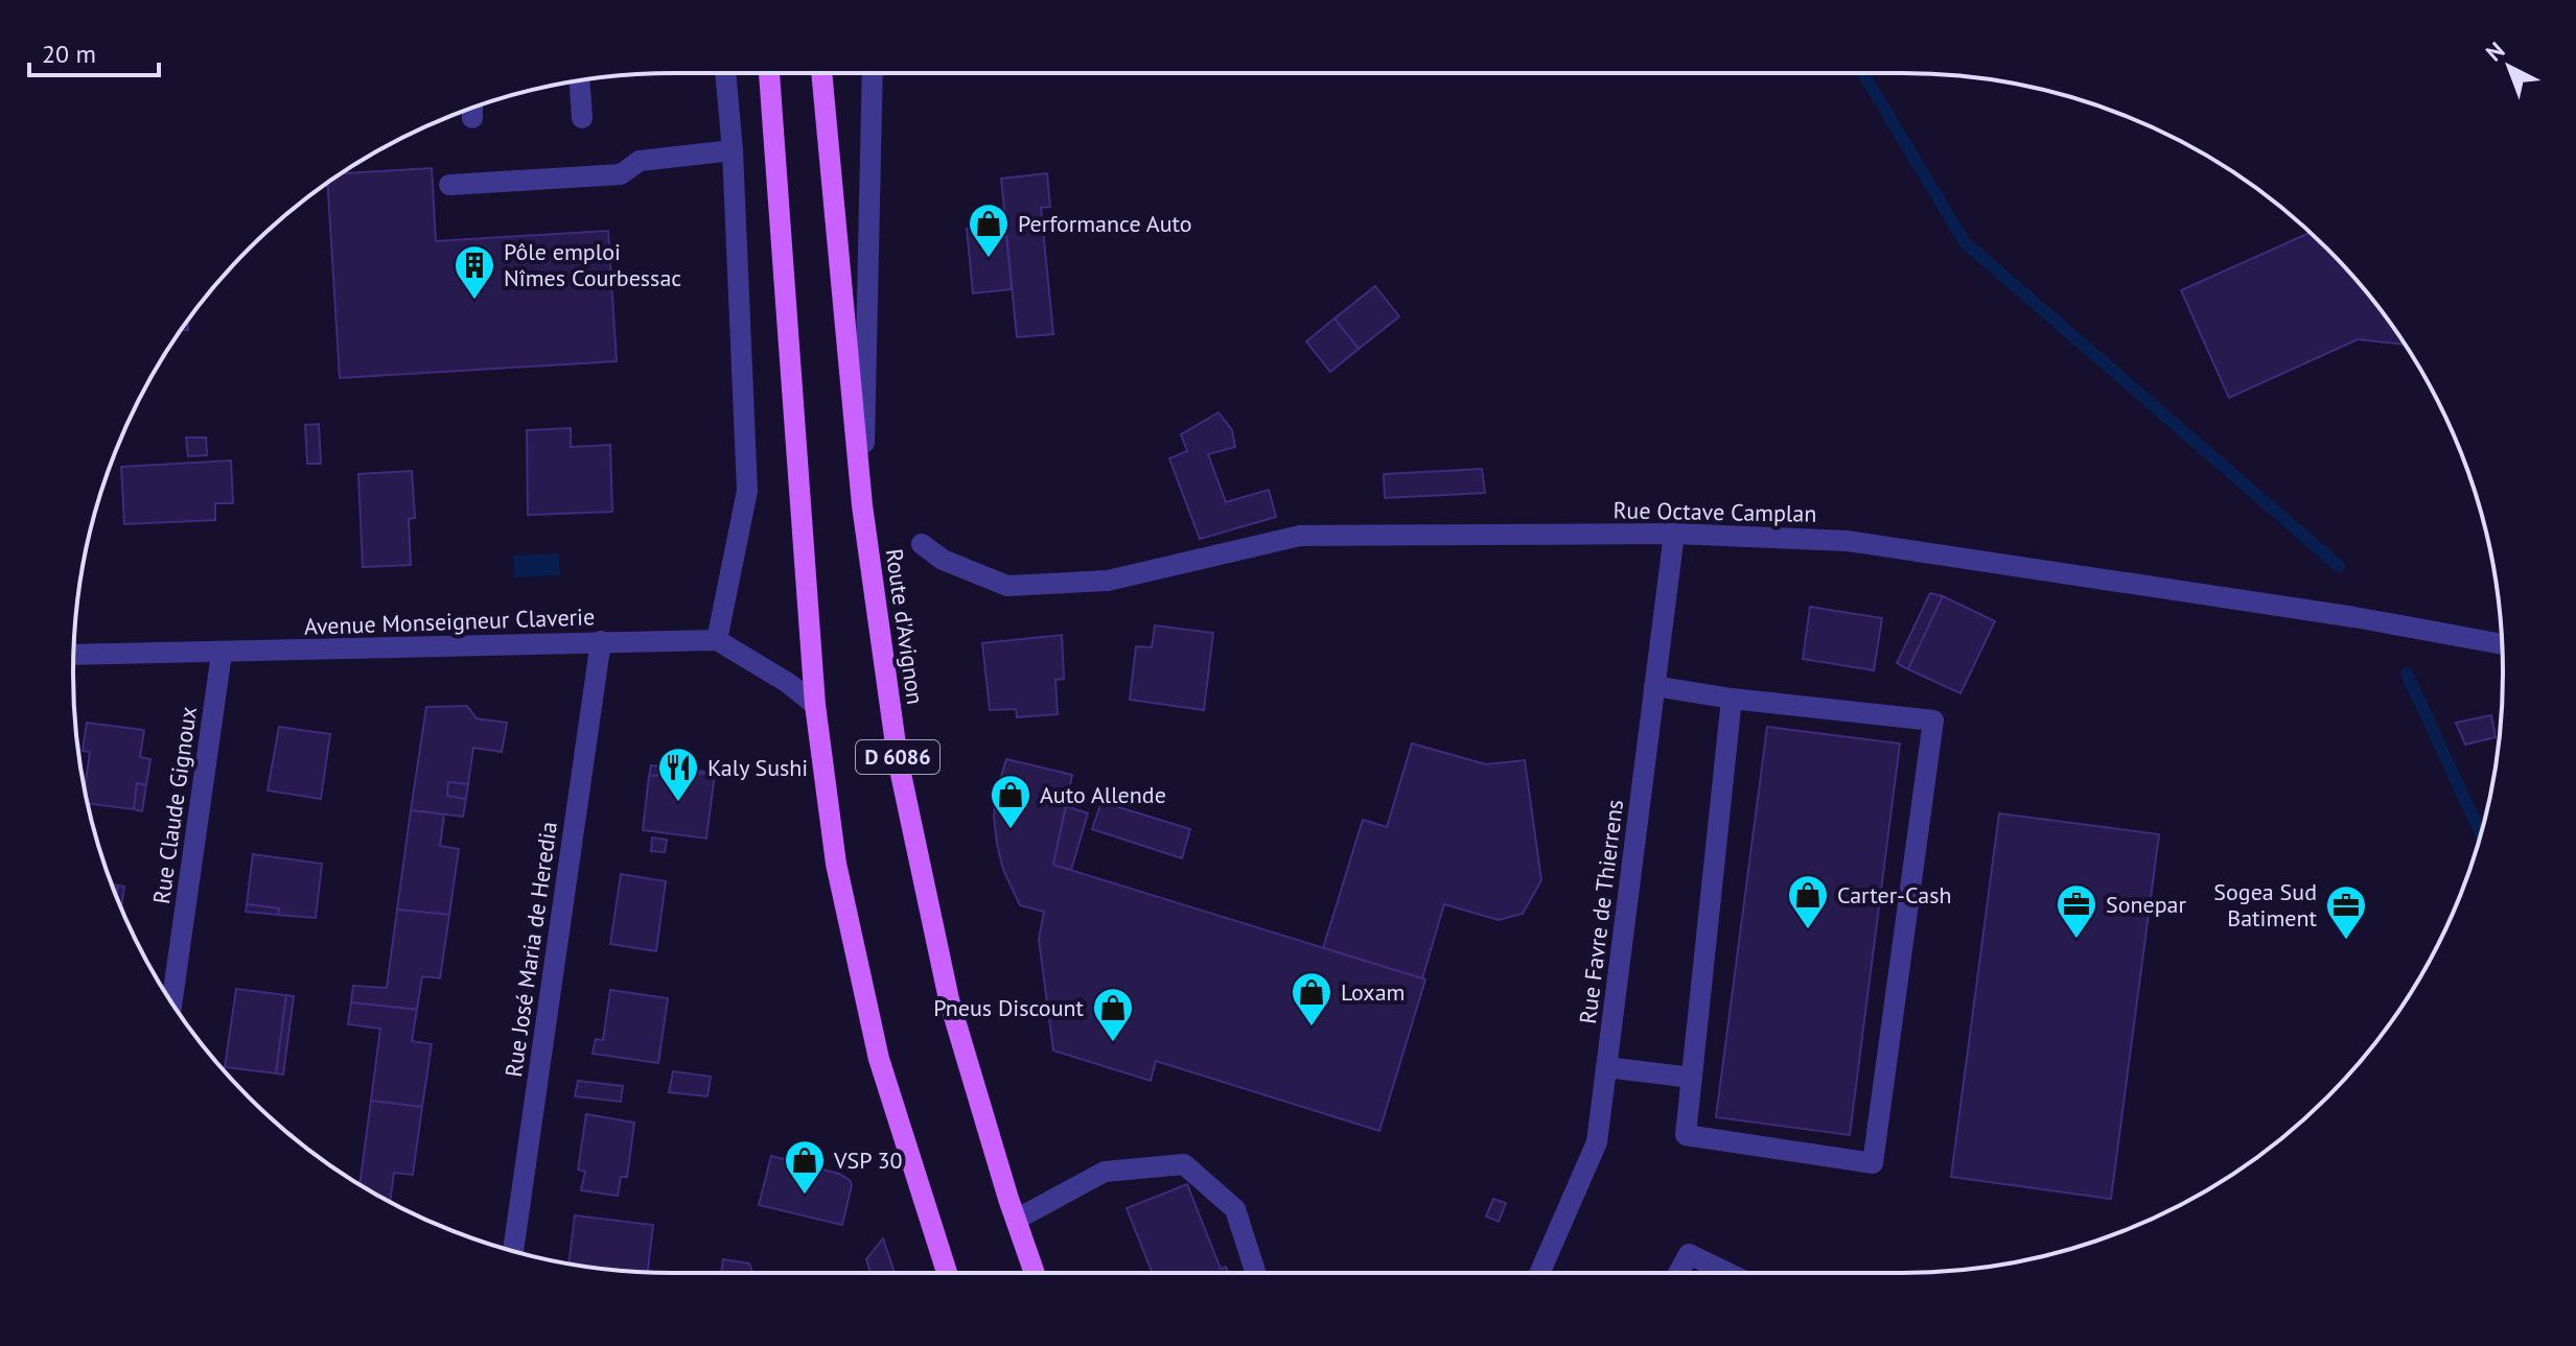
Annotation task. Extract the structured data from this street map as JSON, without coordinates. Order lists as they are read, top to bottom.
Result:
{
  "streets": {
    "main road": ["Route d'Avignon", "D 6086"],
    "street": [
      "Rue Octave Camplan",
      "Avenue Monseigneur Claverie",
      "Rue Claude Gignoux",
      "Rue Favre de Thierrens",
      "Rue José Maria de Heredia"
    ]
  },
  "crossings": [
    ["Rue Octave Camplan", "Rue Favre de Thierrens"],
    ["Avenue Monseigneur Claverie", "Rue Claude Gignoux"],
    ["Avenue Monseigneur Claverie", "Rue José Maria de Heredia"]
  ],
  "places": {
    "shop": [
      "Performance Auto",
      "Auto Allende",
      "Carter-Cash",
      "Loxam",
      "Pneus Discount",
      "VSP 30"
    ],
    "building": ["Pôle emploi Nîmes Courbessac"],
    "restaurant": ["Kaly Sushi"],
    "office": ["Sonepar", "Sogea Sud Batiment"]
  },
  "scale_bar": "20 m",
  "north": "top left"
}
